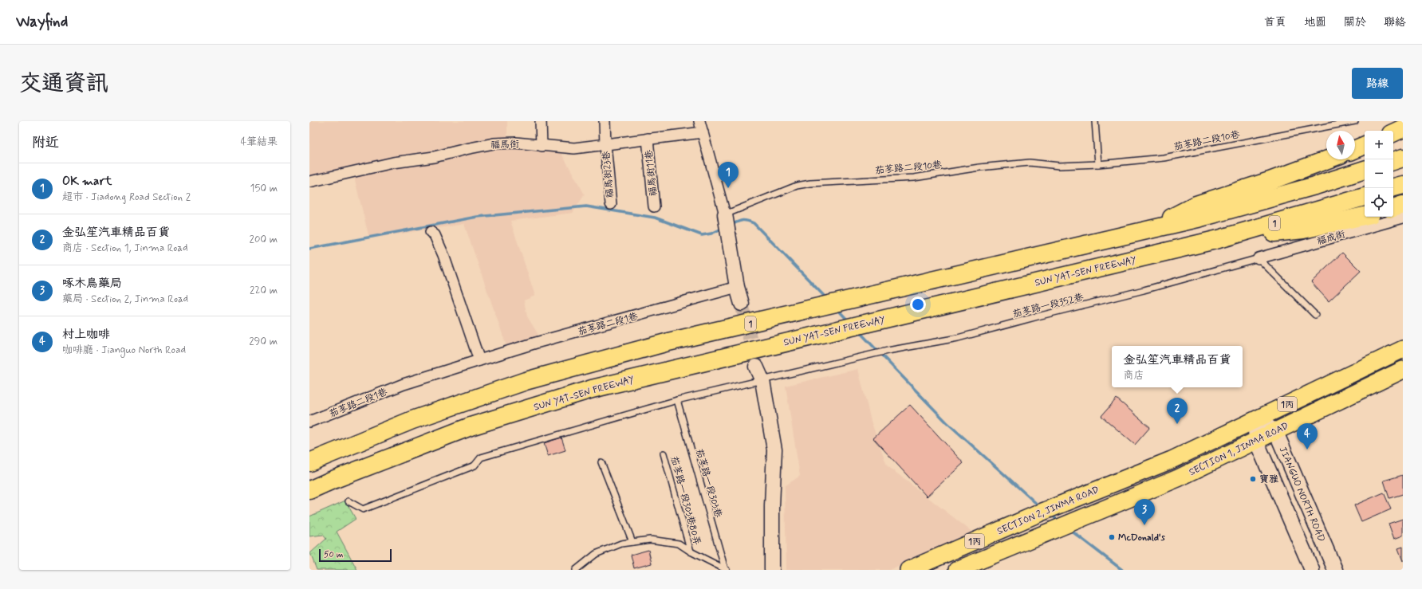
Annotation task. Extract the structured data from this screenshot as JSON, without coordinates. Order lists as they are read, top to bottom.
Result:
{
  "streets": {
    "highway": ["1", "SUN YAT-SEN FREEWAY"],
    "main road": ["1丙", "SECTION 1, JINMA ROAD", "SECTION 2, JINMA ROAD"],
    "street": [
      "福馬街",
      "福馬街11巷",
      "福馬街23巷",
      "福成街",
      "茄苳路二段1巷",
      "JIANGUO NORTH ROAD"
    ],
    "lane": [
      "茄苳路二段10巷",
      "茄苳路一段352巷",
      "茄苳路一段303巷",
      "茄苳路一段303巷80弄"
    ]
  },
  "crossings": [
    ["福馬街", "福馬街11巷"],
    ["福馬街", "福馬街23巷"],
    ["福成街", "茄苳路一段352巷"],
    ["茄苳路一段352巷", "茄苳路一段303巷"],
    ["SECTION 1, JINMA ROAD", "JIANGUO NORTH ROAD"],
    ["SECTION 1, JINMA ROAD", "SECTION 2, JINMA ROAD"],
    ["茄苳路一段303巷", "茄苳路一段303巷80弄"]
  ],
  "places": ["寶雅", "McDonald's"],
  "scale_bar": "50 m",
  "north": "top",
  "page": {
    "header": "Wayfind",
    "nav": [
      "首頁",
      "地圖",
      "關於",
      "聯絡"
    ],
    "title": "交通資訊",
    "buttons": "路線",
    "heading": ["附近", "4筆結果"],
    "map_buttons": ["+", "−"],
    "pins": [
      "1",
      "2",
      "4",
      "3"
    ],
    "list": [
      {
        "mark": "1",
        "name": "OK mart",
        "note": "超市 · Jiadong Road Section 2",
        "value": "150 m"
      },
      {
        "mark": "2",
        "name": "金弘笙汽車精品百貨",
        "note": "商店 · Section 1, Jinma Road",
        "value": "200 m"
      },
      {
        "mark": "3",
        "name": "啄木鳥藥局",
        "note": "藥局 · Section 2, Jinma Road",
        "value": "220 m"
      },
      {
        "mark": "4",
        "name": "村上咖啡",
        "note": "咖啡廳 · Jianguo North Road",
        "value": "290 m"
      }
    ],
    "popup": ["金弘笙汽車精品百貨", "商店"],
    "scale": "50 m"
  }
}
